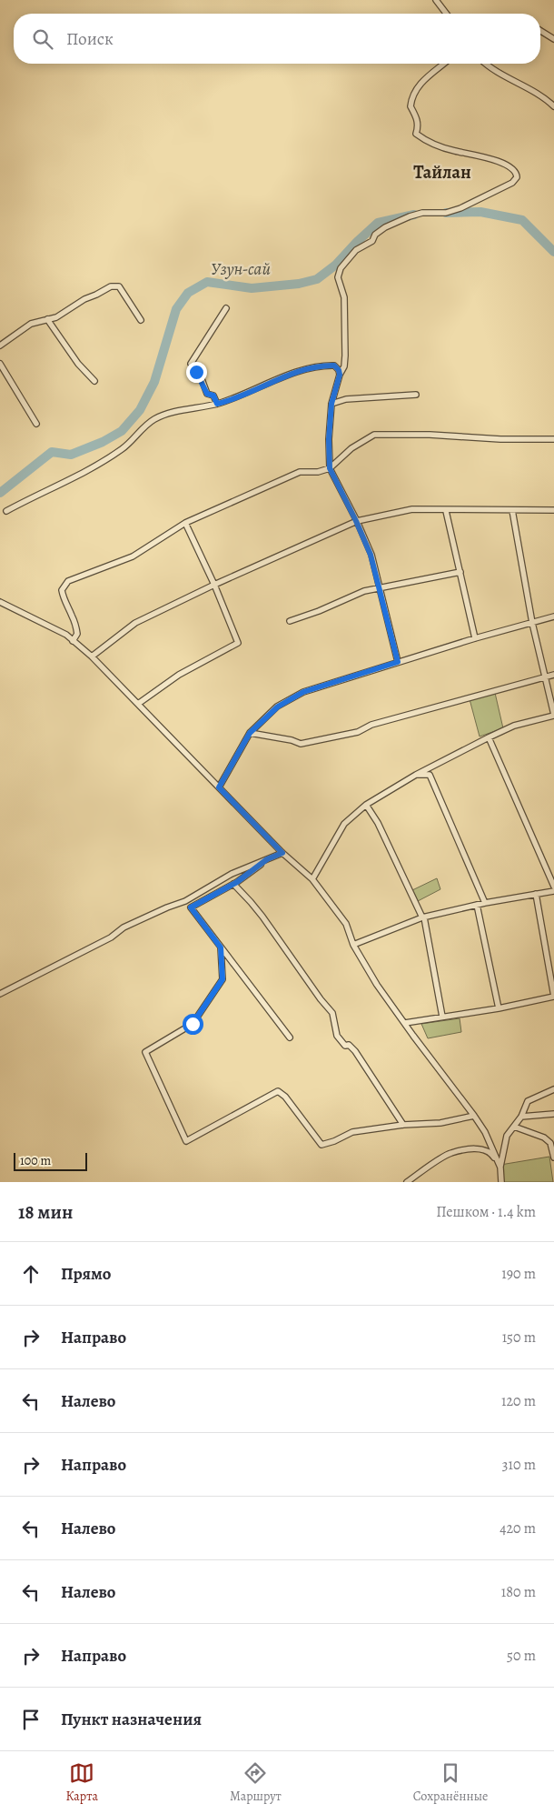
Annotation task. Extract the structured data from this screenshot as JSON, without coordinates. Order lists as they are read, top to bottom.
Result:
{
  "districts": ["Тайлан"],
  "water": ["Узун-сай"],
  "scale_bar": "100 m",
  "page": {
    "search": "Поиск",
    "scale": "100 m",
    "heading": ["18 мин", "Пешком · 1.4 km"],
    "list": [
      ["Прямо", "190 m"],
      ["Направо", "150 m"],
      ["Налево", "120 m"],
      ["Направо", "310 m"],
      ["Налево", "420 m"],
      ["Налево", "180 m"],
      ["Направо", "50 m"],
      "Пункт назначения"
    ],
    "nav": ["Карта", "Маршрут", "Сохранённые"]
  }
}
